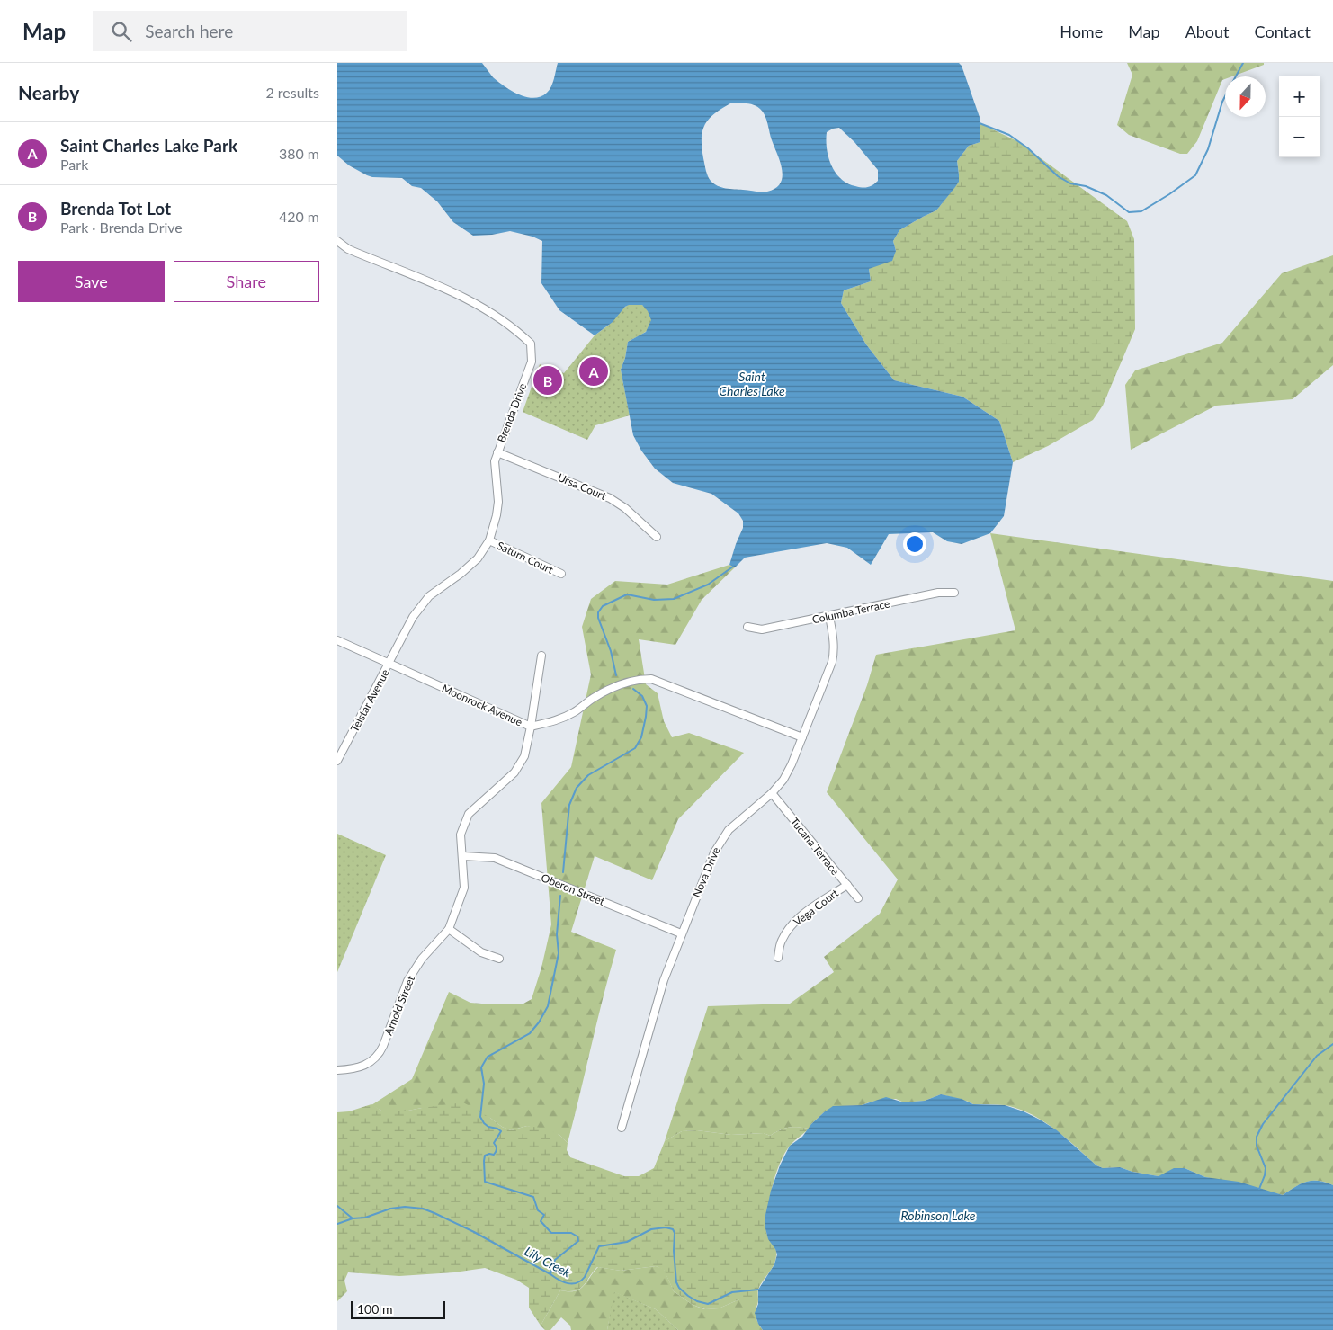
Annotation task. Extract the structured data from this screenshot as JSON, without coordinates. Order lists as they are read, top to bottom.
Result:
{
  "streets": {
    "street": [
      "Brenda Drive",
      "Ursa Court",
      "Saturn Court",
      "Columba Terrace",
      "Telstar Avenue",
      "Moonrock Avenue",
      "Tucana Terrace",
      "Nova Drive",
      "Oberon Street",
      "Vega Court",
      "Arnold Street"
    ]
  },
  "crossings": [
    ["Brenda Drive", "Ursa Court"],
    ["Brenda Drive", "Saturn Court"],
    ["Brenda Drive", "Telstar Avenue"],
    ["Brenda Drive", "Moonrock Avenue"],
    ["Columba Terrace", "Nova Drive"],
    ["Telstar Avenue", "Moonrock Avenue"],
    ["Moonrock Avenue", "Nova Drive"],
    ["Moonrock Avenue", "Arnold Street"],
    ["Tucana Terrace", "Nova Drive"],
    ["Tucana Terrace", "Vega Court"],
    ["Nova Drive", "Oberon Street"],
    ["Oberon Street", "Arnold Street"]
  ],
  "water": ["Saint Charles Lake", "Robinson Lake", "Lily Creek"],
  "scale_bar": "100 m",
  "north": "bottom",
  "page": {
    "header": "Map",
    "search": "Search here",
    "nav": [
      "Home",
      "Map",
      "About",
      "Contact"
    ],
    "heading": ["Nearby", "2 results"],
    "map_buttons": ["+", "−"],
    "list": [
      {
        "mark": "A",
        "name": "Saint Charles Lake Park",
        "note": "Park",
        "value": "380 m"
      },
      {
        "mark": "B",
        "name": "Brenda Tot Lot",
        "note": "Park · Brenda Drive",
        "value": "420 m"
      }
    ],
    "buttons": ["Save", "Share"],
    "pins": ["A", "B"],
    "scale": "100 m"
  }
}
